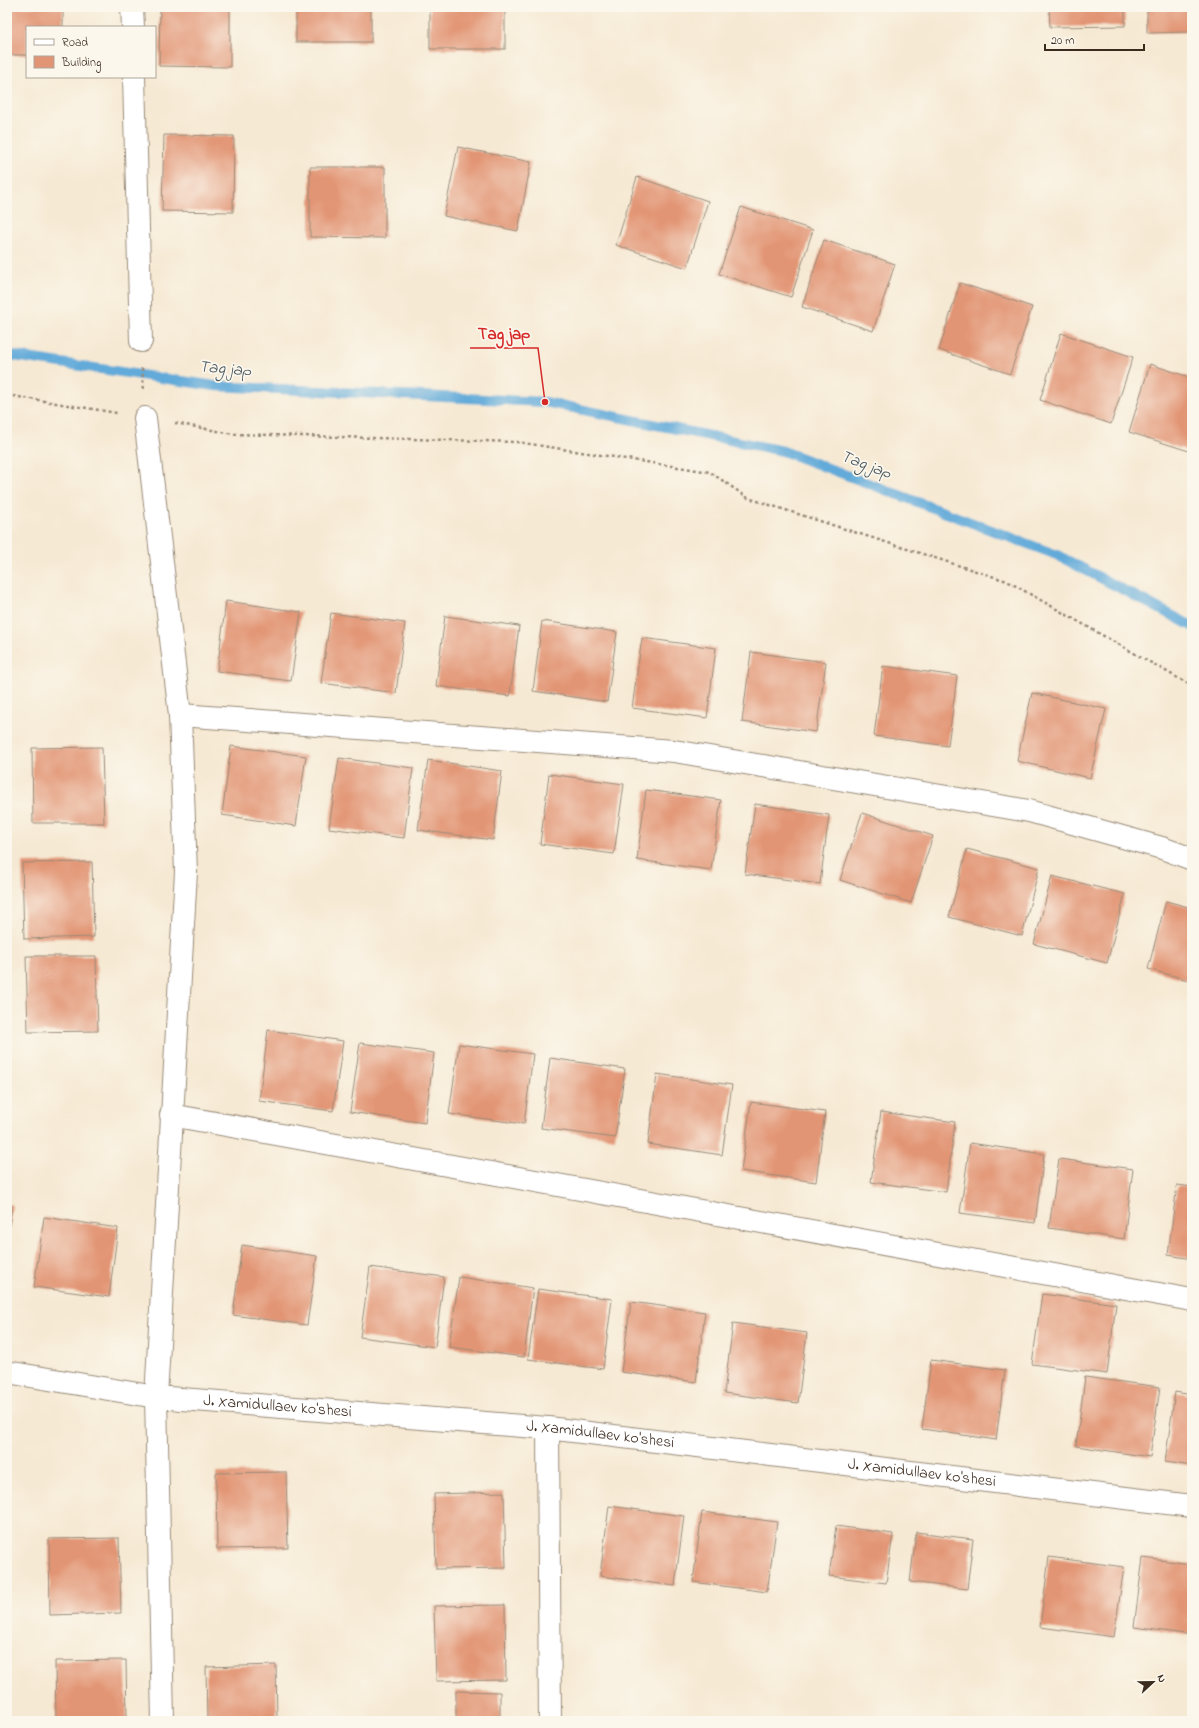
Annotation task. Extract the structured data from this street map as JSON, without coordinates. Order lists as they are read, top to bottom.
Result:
{
  "streets": {
    "street": ["J. Xamidullaev ko'shesi"]
  },
  "water": ["Tag jap"],
  "places": ["Tag jap"],
  "legend": ["Road", "Building"],
  "scale_bar": "20 m",
  "north": "right"
}
